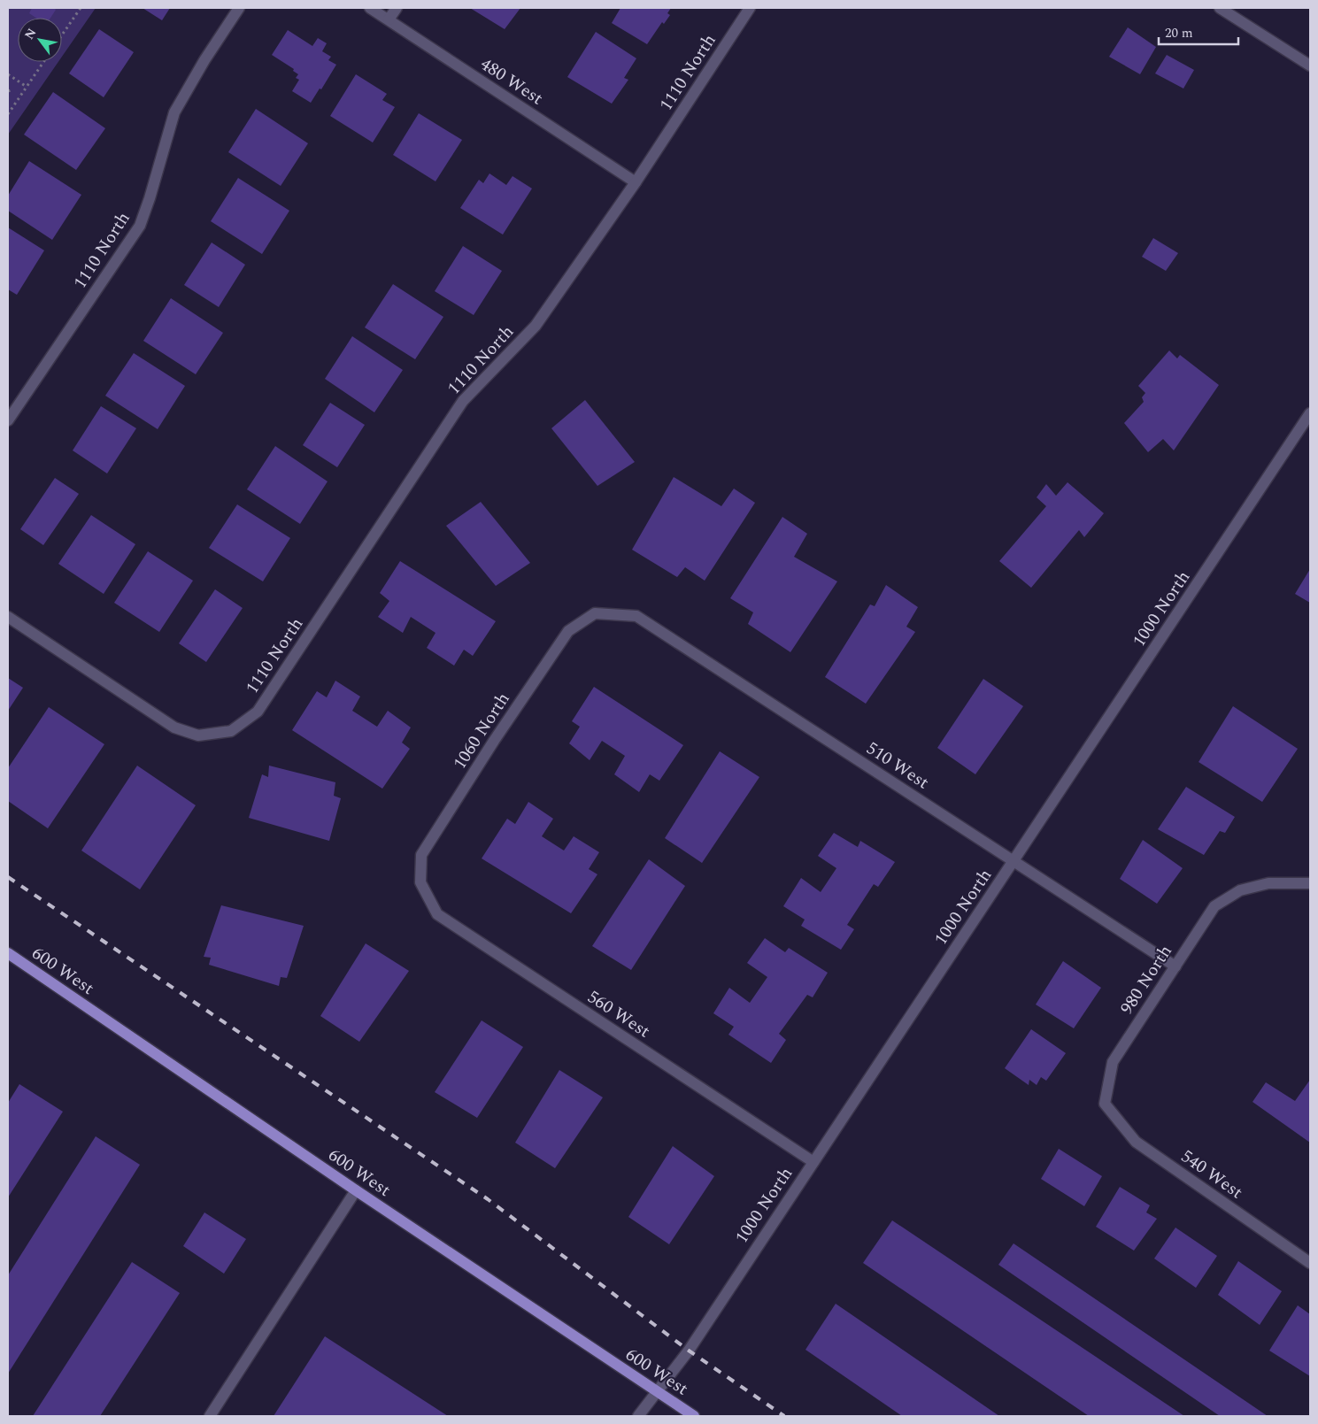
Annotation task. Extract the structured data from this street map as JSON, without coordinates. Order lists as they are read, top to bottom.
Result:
{
  "streets": {
    "main road": ["600 West"],
    "street": [
      "1110 North",
      "480 West",
      "1000 North",
      "1060 North",
      "510 West",
      "980 North",
      "560 West",
      "540 West"
    ]
  },
  "crossings": [
    ["1110 North", "480 West"],
    ["1000 North", "510 West"],
    ["1000 North", "600 West"],
    ["1000 North", "560 West"],
    ["1060 North", "510 West"],
    ["1060 North", "560 West"],
    ["510 West", "980 North"],
    ["980 North", "540 West"]
  ],
  "scale_bar": "20 m",
  "north": "top left"
}
